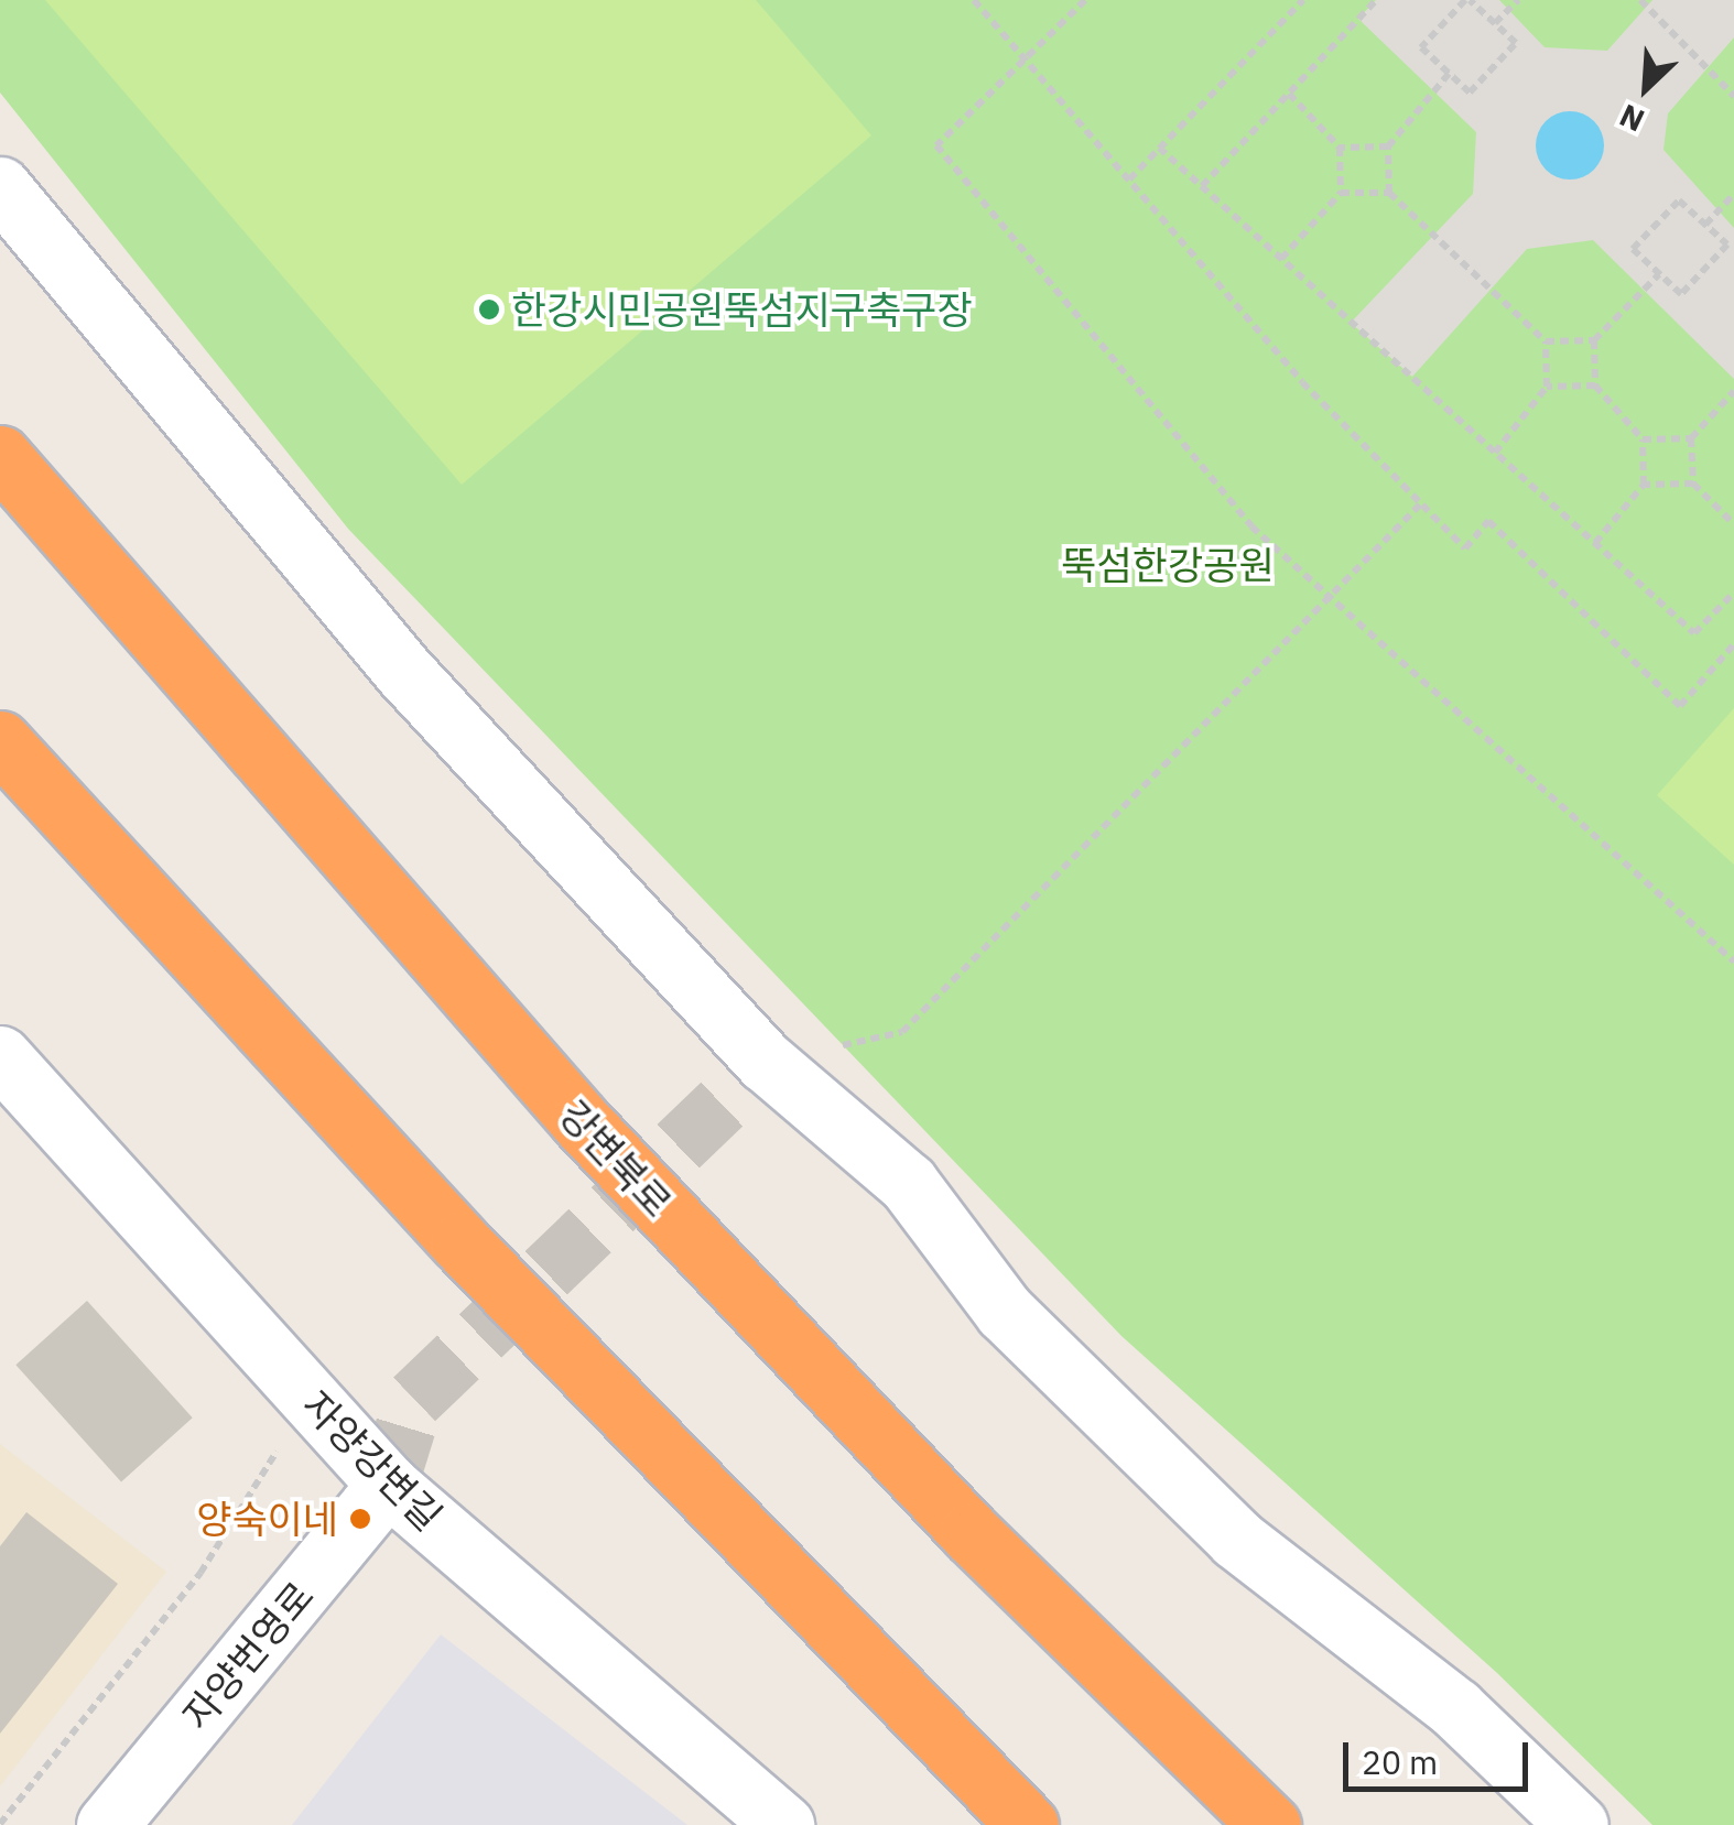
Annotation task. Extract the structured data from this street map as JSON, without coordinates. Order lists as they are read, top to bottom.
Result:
{
  "streets": {
    "highway": ["강변북로"],
    "street": ["자양강변길", "자양번영로"]
  },
  "crossings": [
    ["자양강변길", "자양번영로"]
  ],
  "parks": ["뚝섬한강공원"],
  "places": ["한강시민공원뚝섬지구축구장", "양숙이네"],
  "scale_bar": "20 m",
  "north": "bottom left"
}
